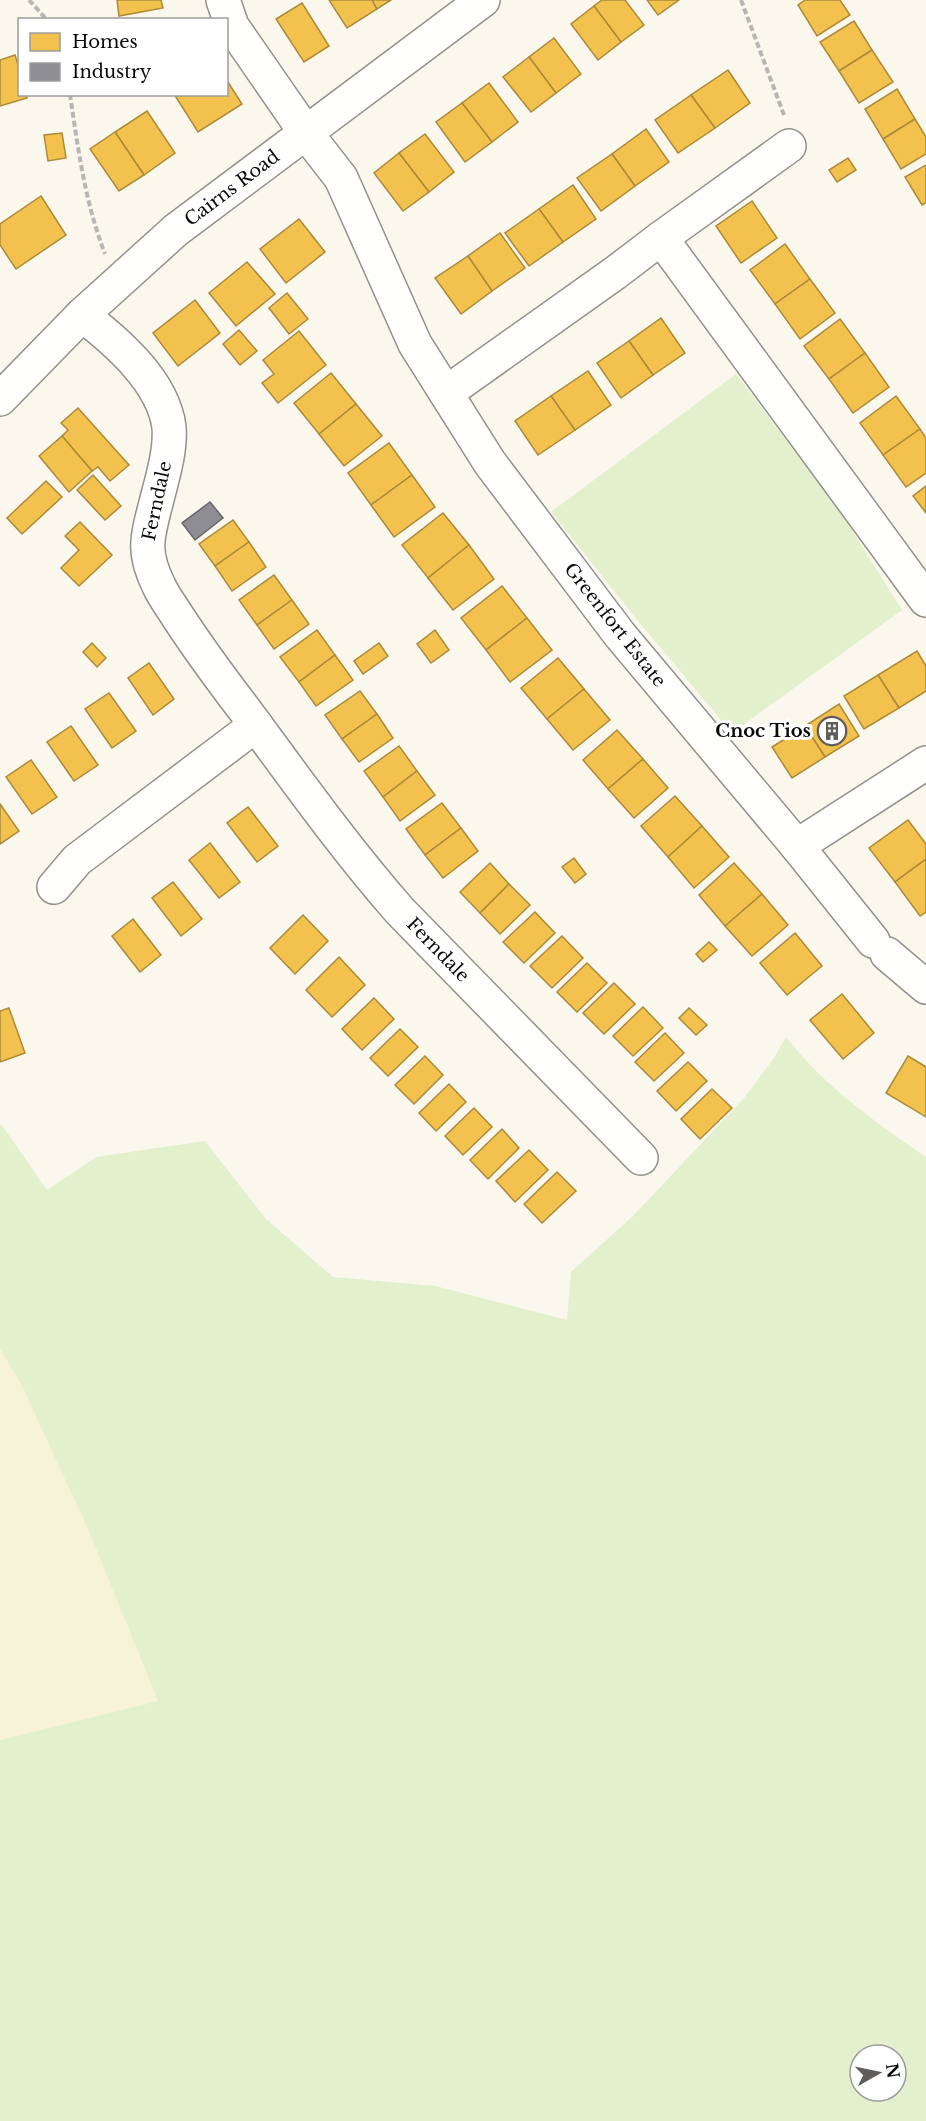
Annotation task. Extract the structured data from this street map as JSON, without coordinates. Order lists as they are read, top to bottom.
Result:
{
  "streets": {
    "street": ["Cairns Road", "Ferndale", "Greenfort Estate"]
  },
  "crossings": [
    ["Cairns Road", "Ferndale"],
    ["Cairns Road", "Greenfort Estate"]
  ],
  "places": {
    "building": ["Cnoc Tios"]
  },
  "legend": ["Homes", "Industry"],
  "north": "right"
}
